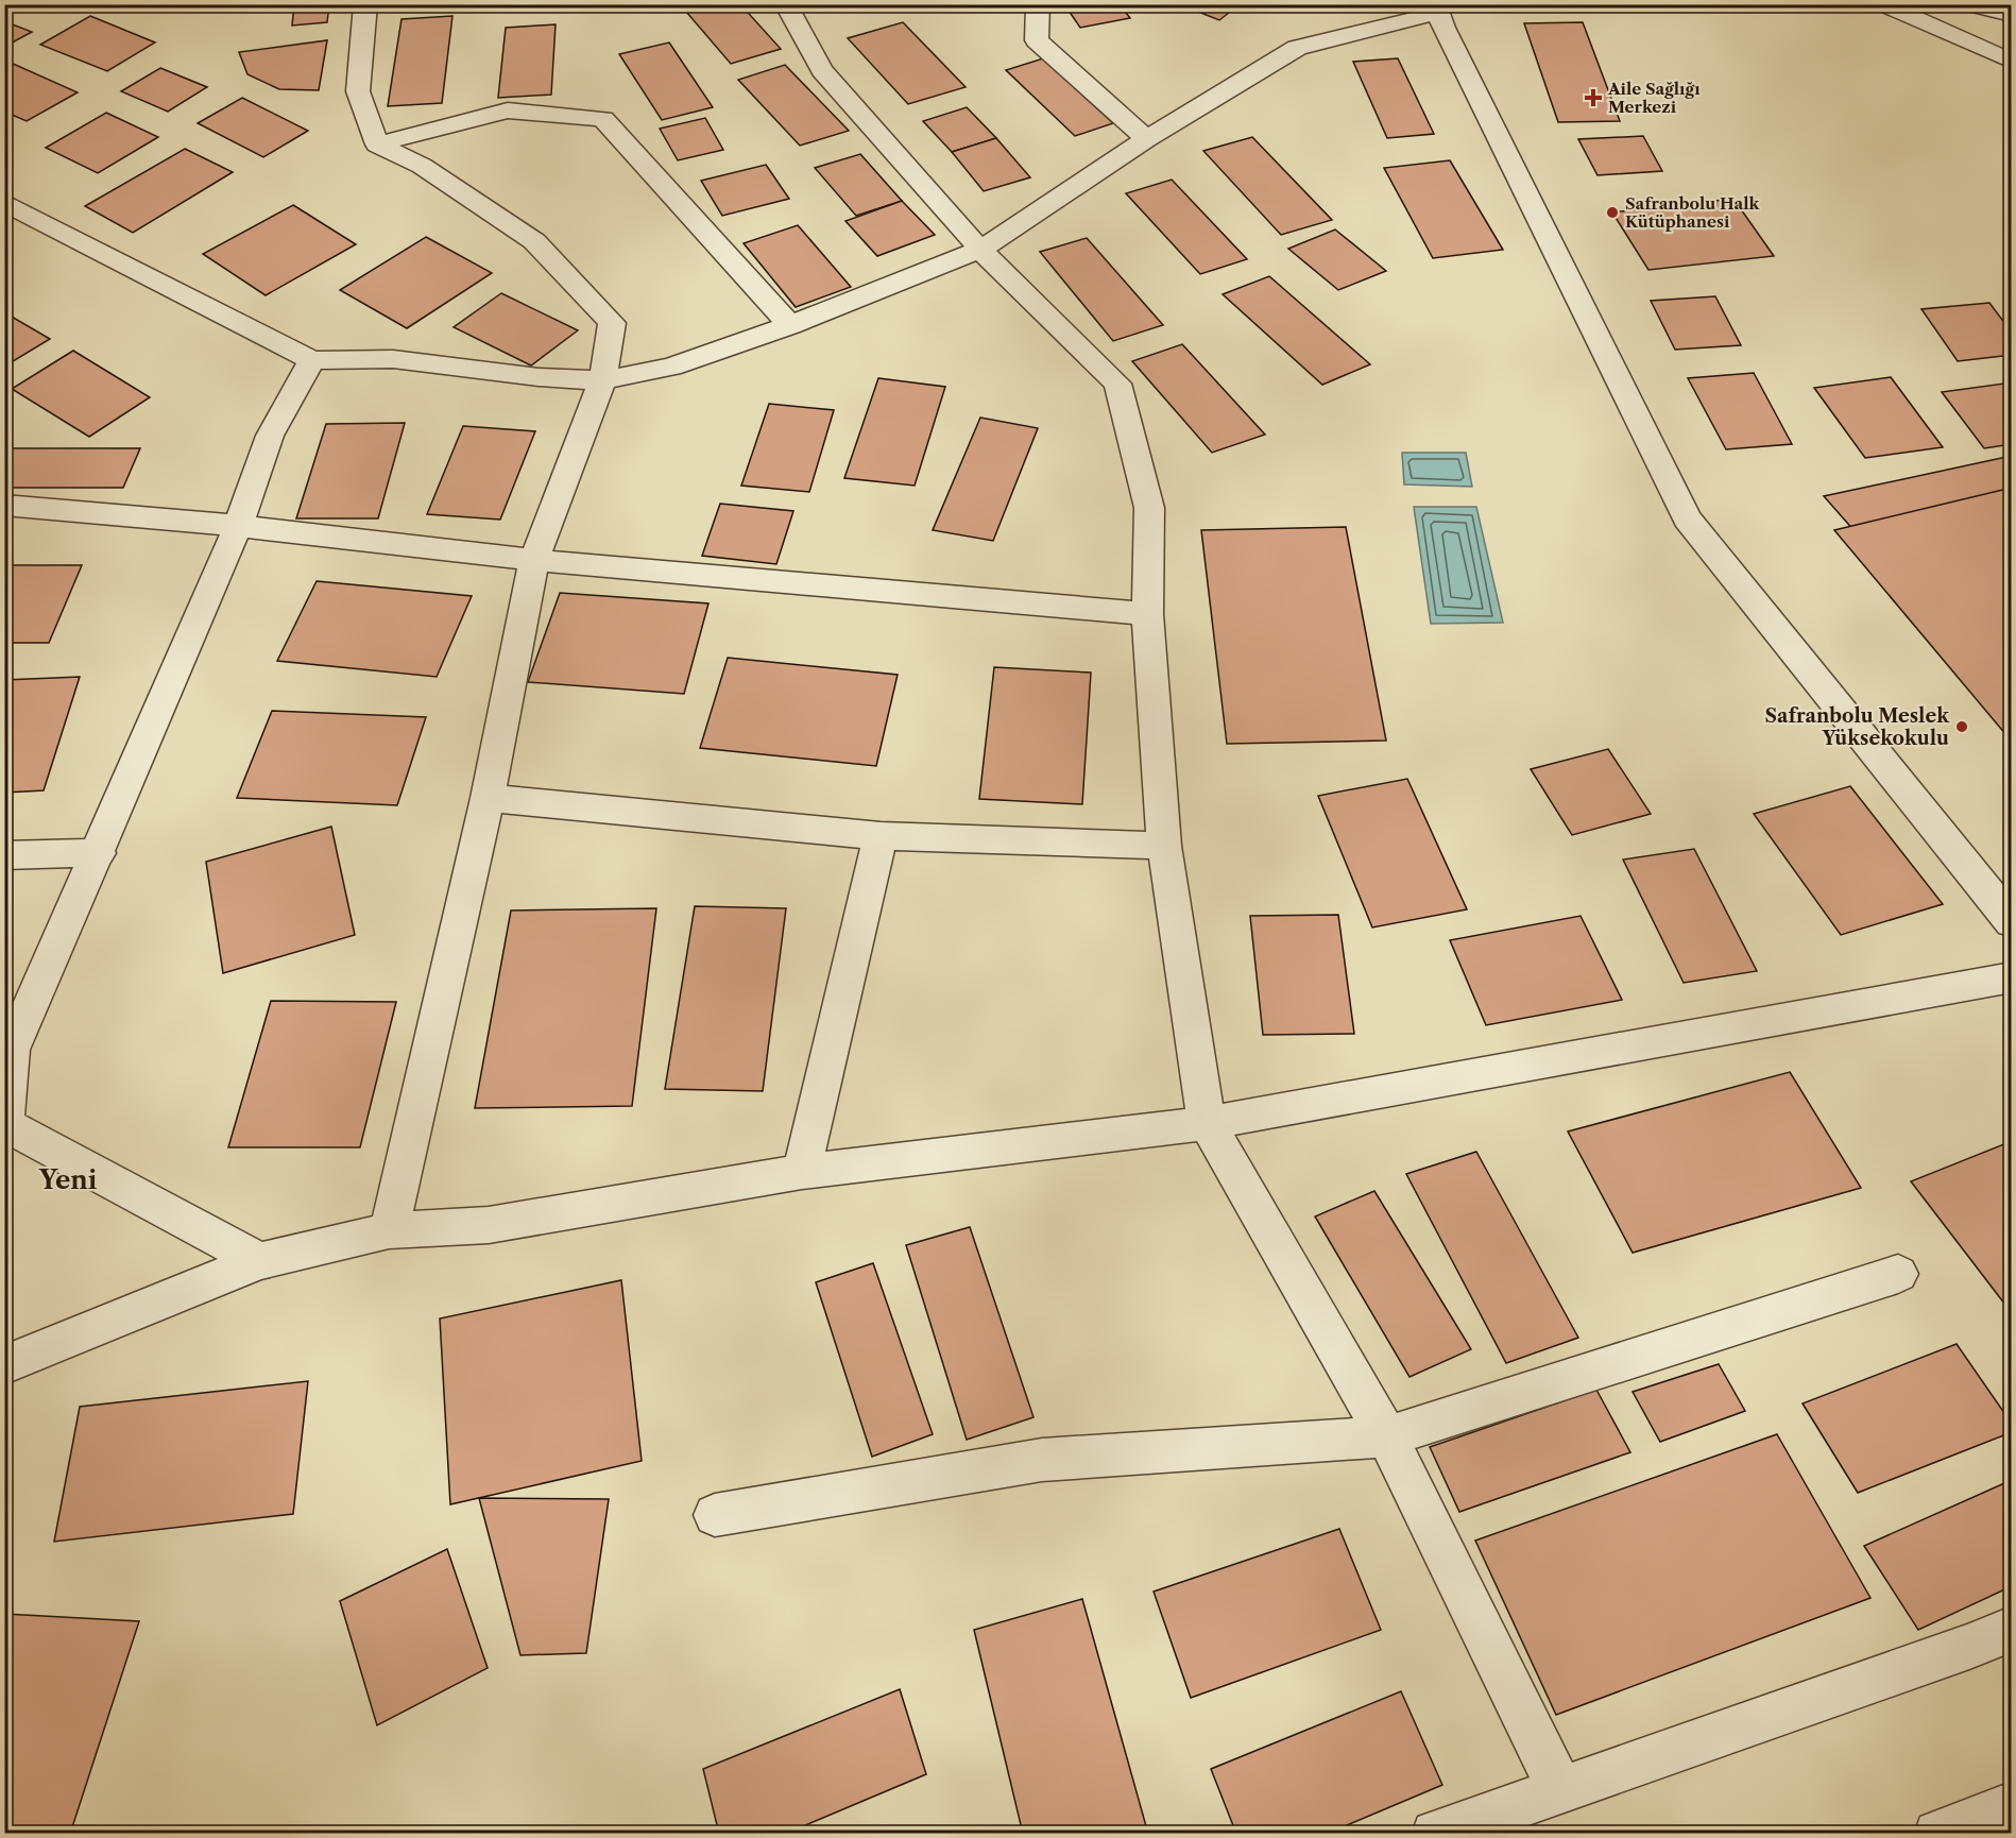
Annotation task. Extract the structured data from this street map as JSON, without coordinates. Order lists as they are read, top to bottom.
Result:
{
  "districts": ["Yeni"],
  "places": {
    "health": ["Aile Sağlığı Merkezi"],
    "other": ["Safranbolu Halk Kütüphanesi", "Safranbolu Meslek Yüksekokulu"]
  }
}
